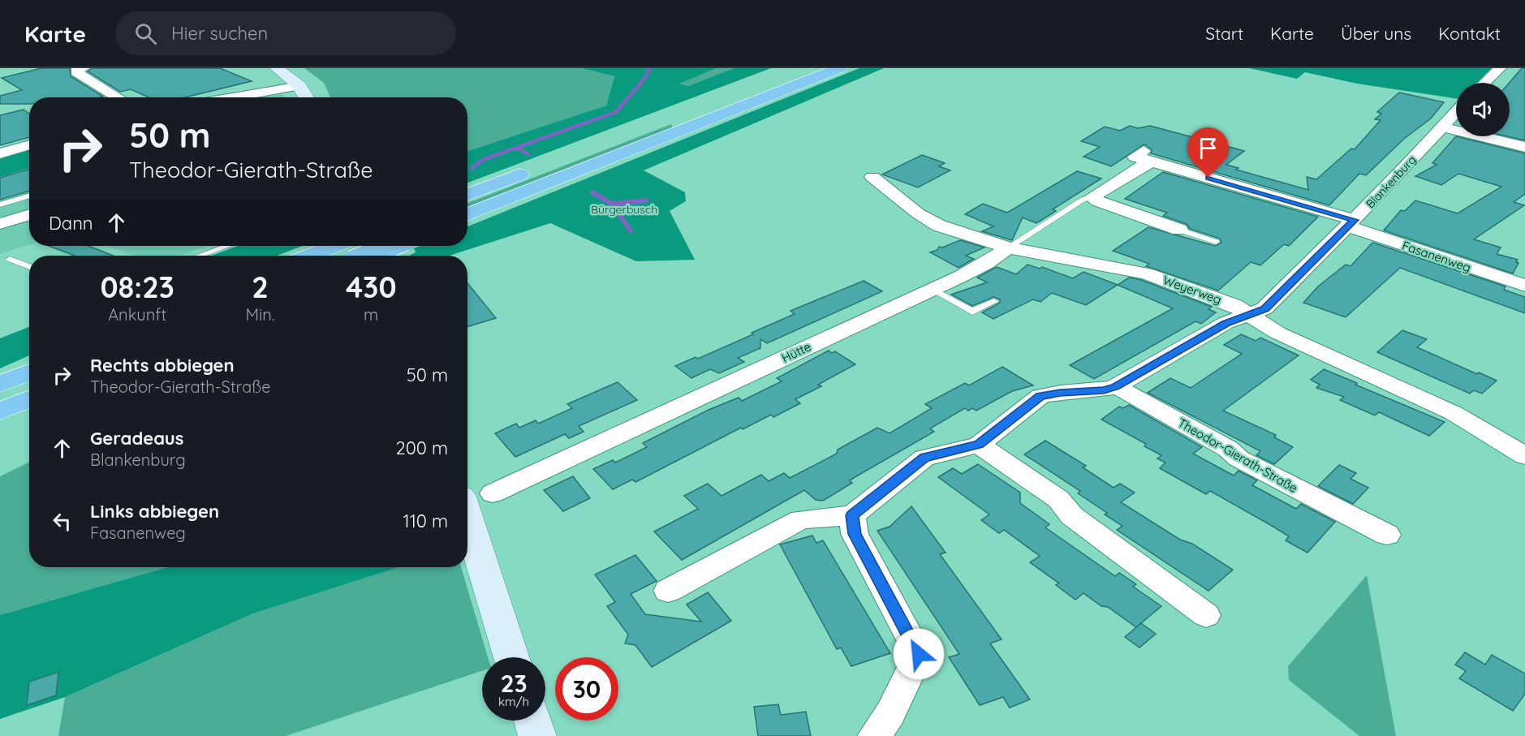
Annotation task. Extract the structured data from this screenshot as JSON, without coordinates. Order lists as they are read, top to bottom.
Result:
{
  "streets": {
    "street": [
      "Blankenburg",
      "Fasanenweg",
      "Weyerweg",
      "Hütte",
      "Theodor-Gierath-Straße"
    ]
  },
  "crossings": [
    ["Blankenburg", "Fasanenweg"],
    ["Blankenburg", "Weyerweg"],
    ["Fasanenweg", "Hütte"],
    ["Weyerweg", "Hütte"]
  ],
  "parks": ["Bürgerbusch"],
  "page": {
    "header": "Karte",
    "search": "Hier suchen",
    "nav": [
      "Start",
      "Karte",
      "Über uns",
      "Kontakt"
    ],
    "turn": ["50 m", "Theodor-Gierath-Straße"],
    "then": "Dann",
    "eta": [
      "08:23",
      "Ankunft",
      "2",
      "Min.",
      "430",
      "m"
    ],
    "list": [
      {
        "name": "Rechts abbiegen",
        "note": "Theodor-Gierath-Straße",
        "value": "50 m"
      },
      {
        "name": "Geradeaus",
        "note": "Blankenburg",
        "value": "200 m"
      },
      {
        "name": "Links abbiegen",
        "note": "Fasanenweg",
        "value": "110 m"
      }
    ],
    "speed": "23 km/h",
    "limit": "30"
  }
}
